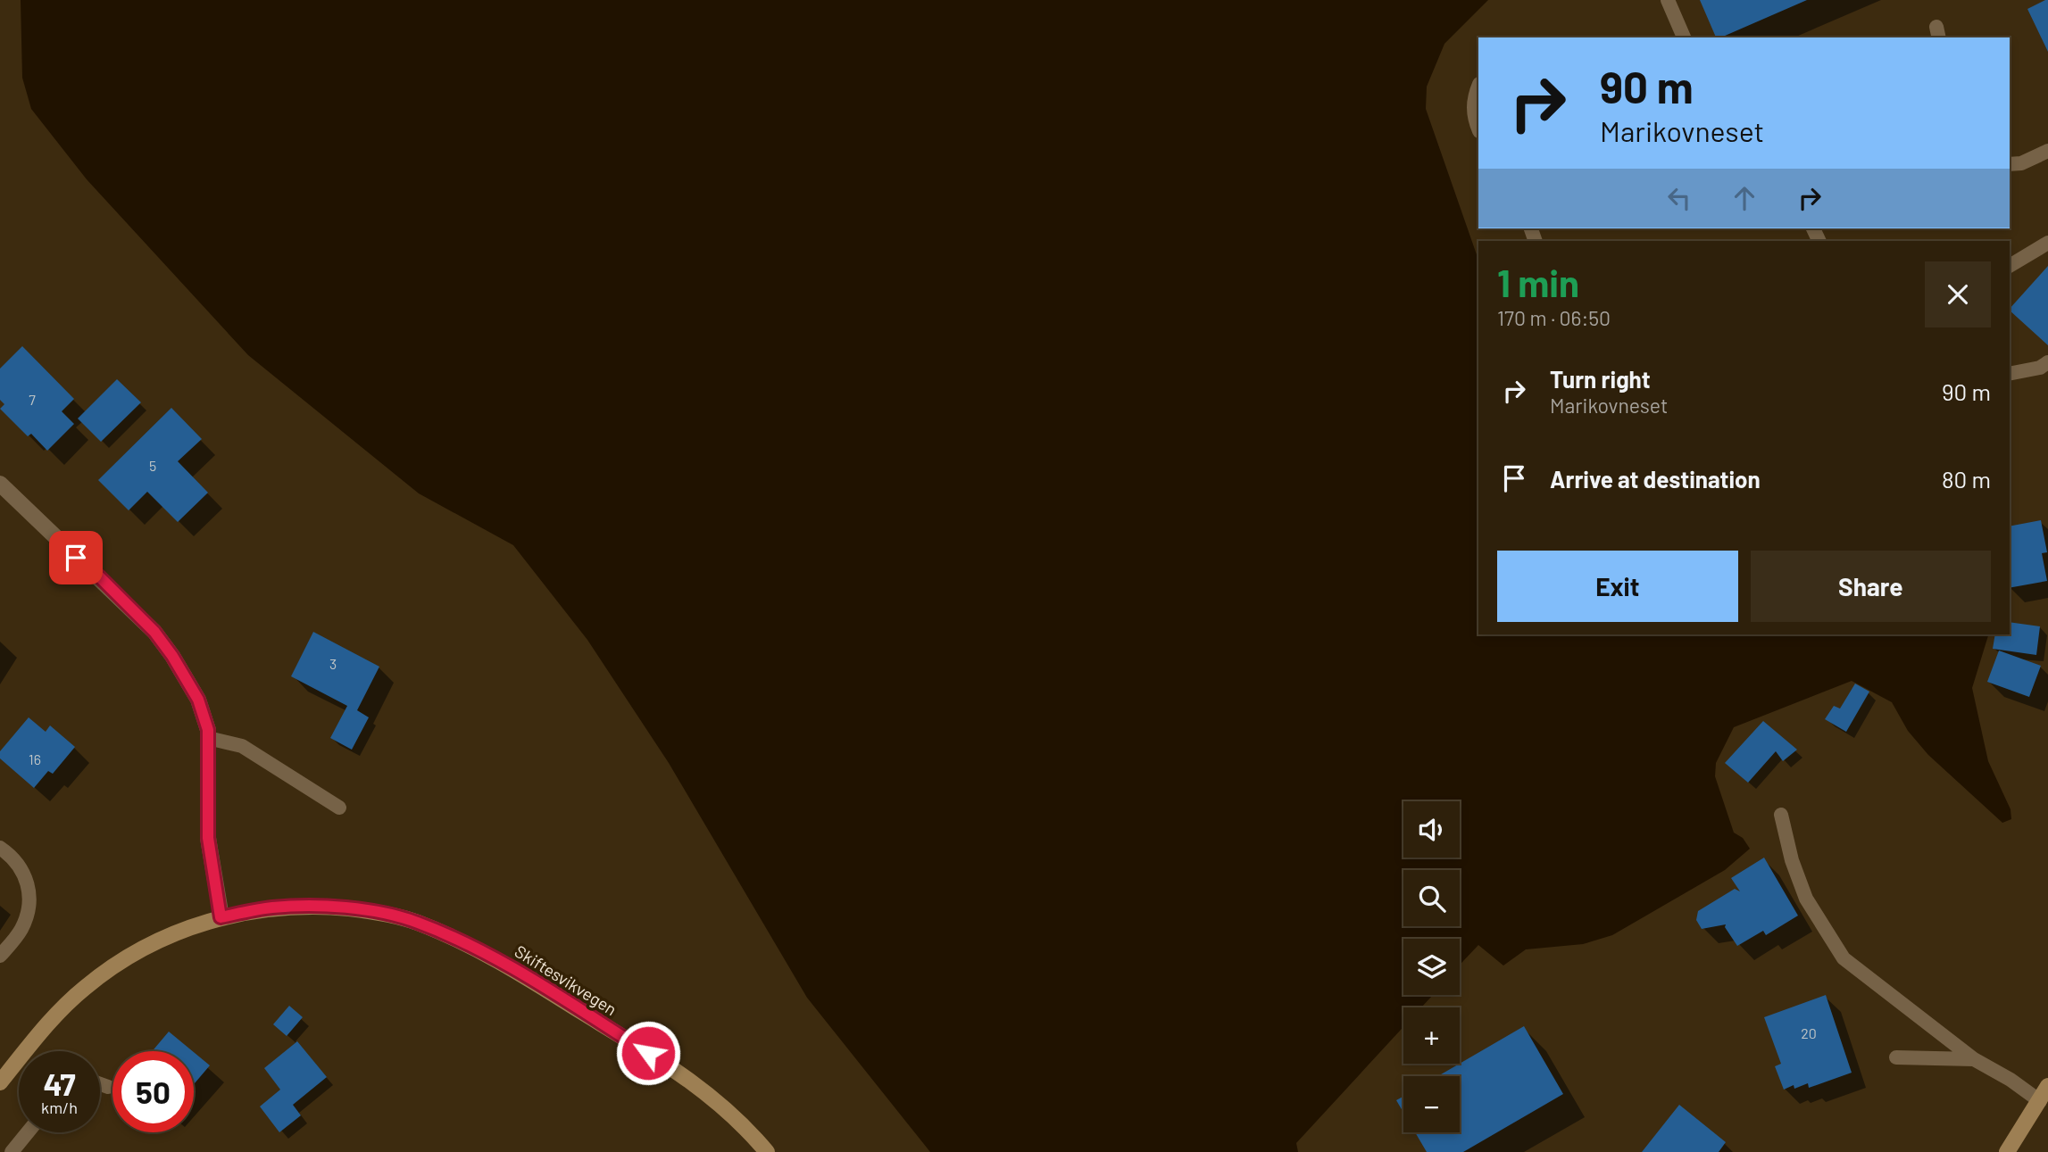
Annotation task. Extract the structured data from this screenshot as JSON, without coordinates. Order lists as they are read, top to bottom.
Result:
{
  "streets": {
    "main road": ["Skiftesvikvegen"]
  },
  "house_numbers": [
    "7",
    "5",
    "3",
    "16",
    "20"
  ],
  "page": {
    "turn": ["90 m", "Marikovneset"],
    "heading": ["1 min", "170 m · 06:50"],
    "list": [
      {
        "name": "Turn right",
        "note": "Marikovneset",
        "value": "90 m"
      },
      {
        "name": "Arrive at destination",
        "value": "80 m"
      }
    ],
    "buttons": ["Exit", "Share"],
    "map_buttons": ["+", "−"],
    "speed": "47 km/h",
    "limit": "50"
  }
}
